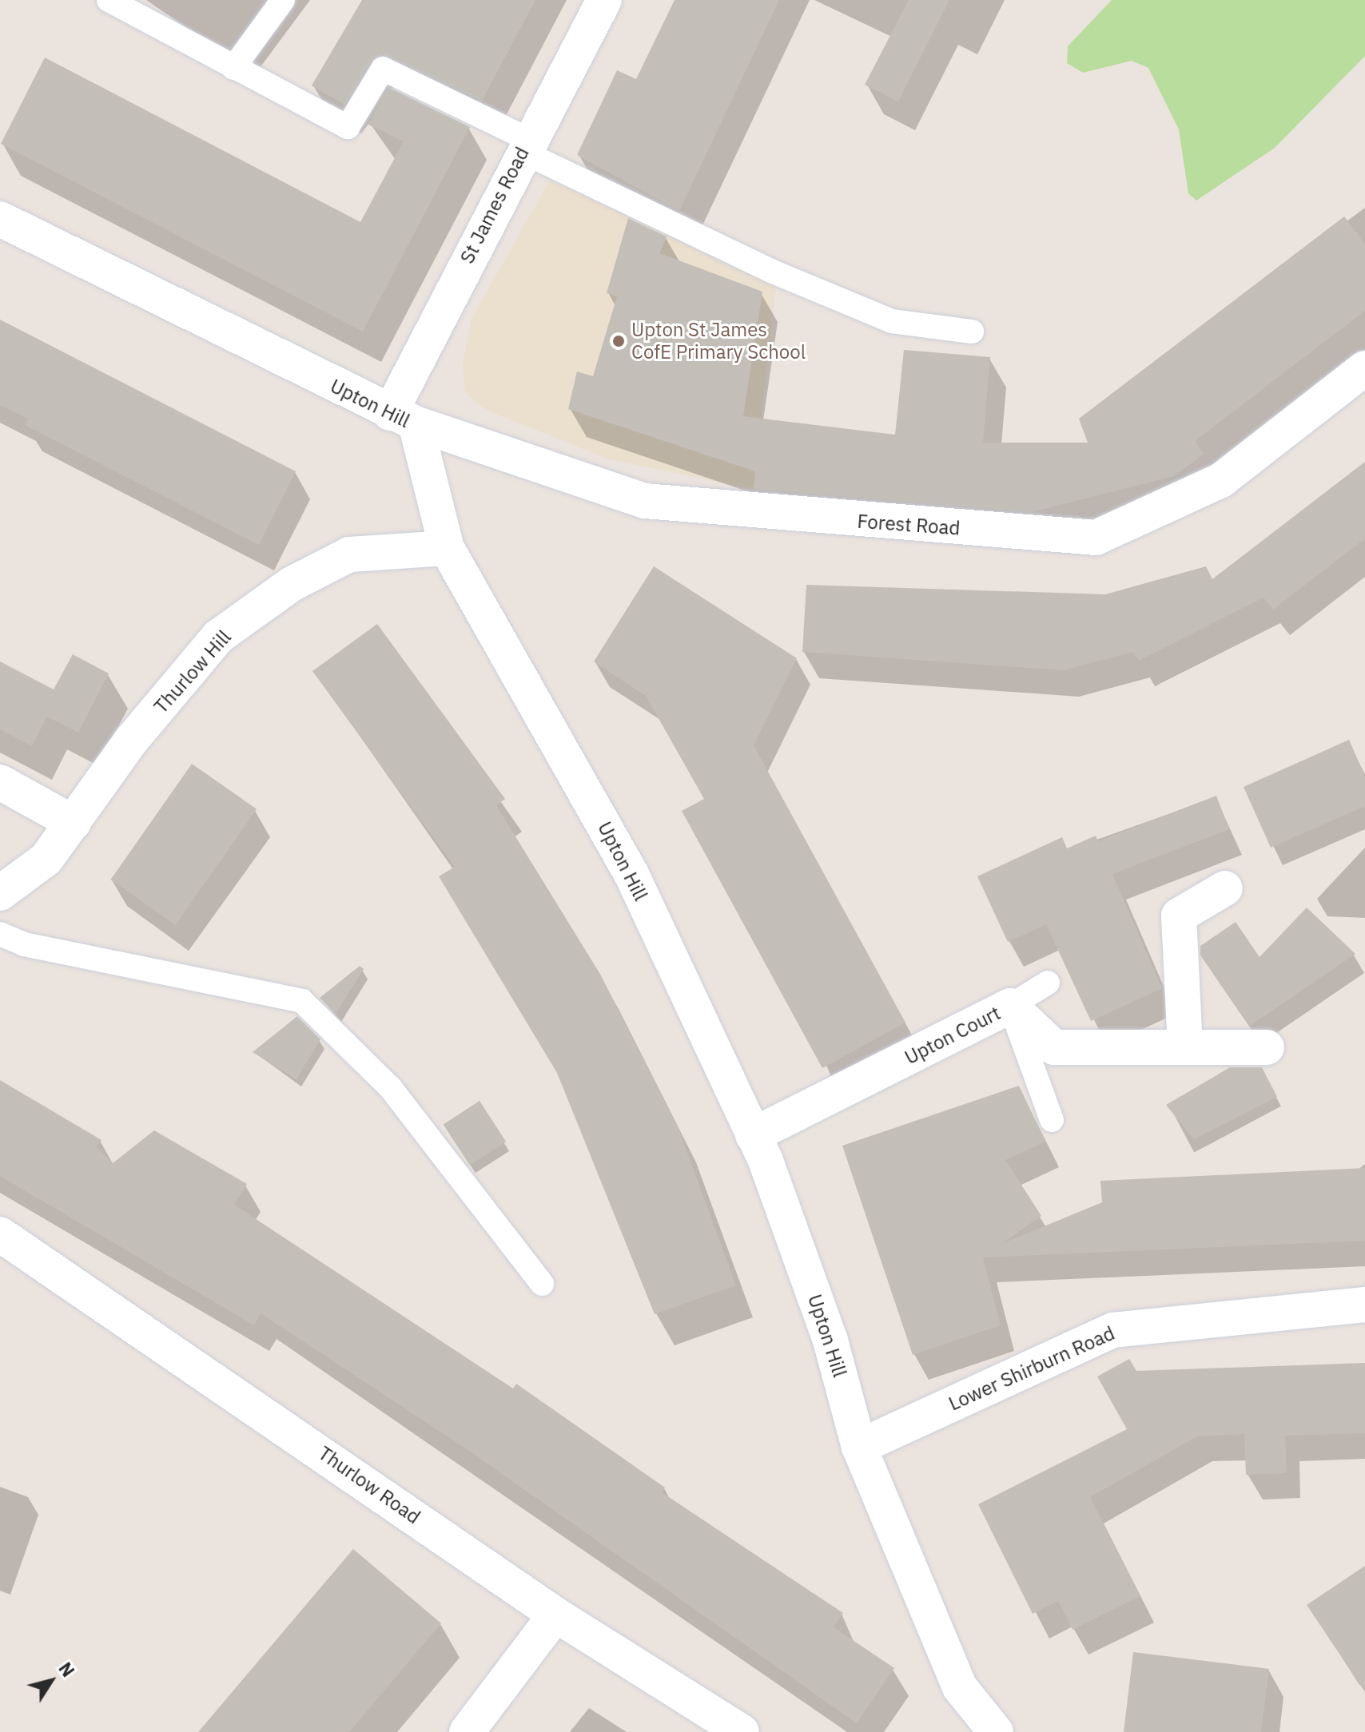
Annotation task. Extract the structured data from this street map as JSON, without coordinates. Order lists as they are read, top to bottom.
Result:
{
  "streets": {
    "street": [
      "St James Road",
      "Upton Hill",
      "Forest Road",
      "Thurlow Hill",
      "Upton Court",
      "Lower Shirburn Road",
      "Thurlow Road"
    ]
  },
  "crossings": [
    ["St James Road", "Upton Hill"],
    ["St James Road", "Forest Road"],
    ["Upton Hill", "Forest Road"],
    ["Upton Hill", "Thurlow Hill"],
    ["Upton Hill", "Upton Court"],
    ["Upton Hill", "Lower Shirburn Road"]
  ],
  "places": ["Upton St James CofE Primary School"],
  "north": "top right"
}
